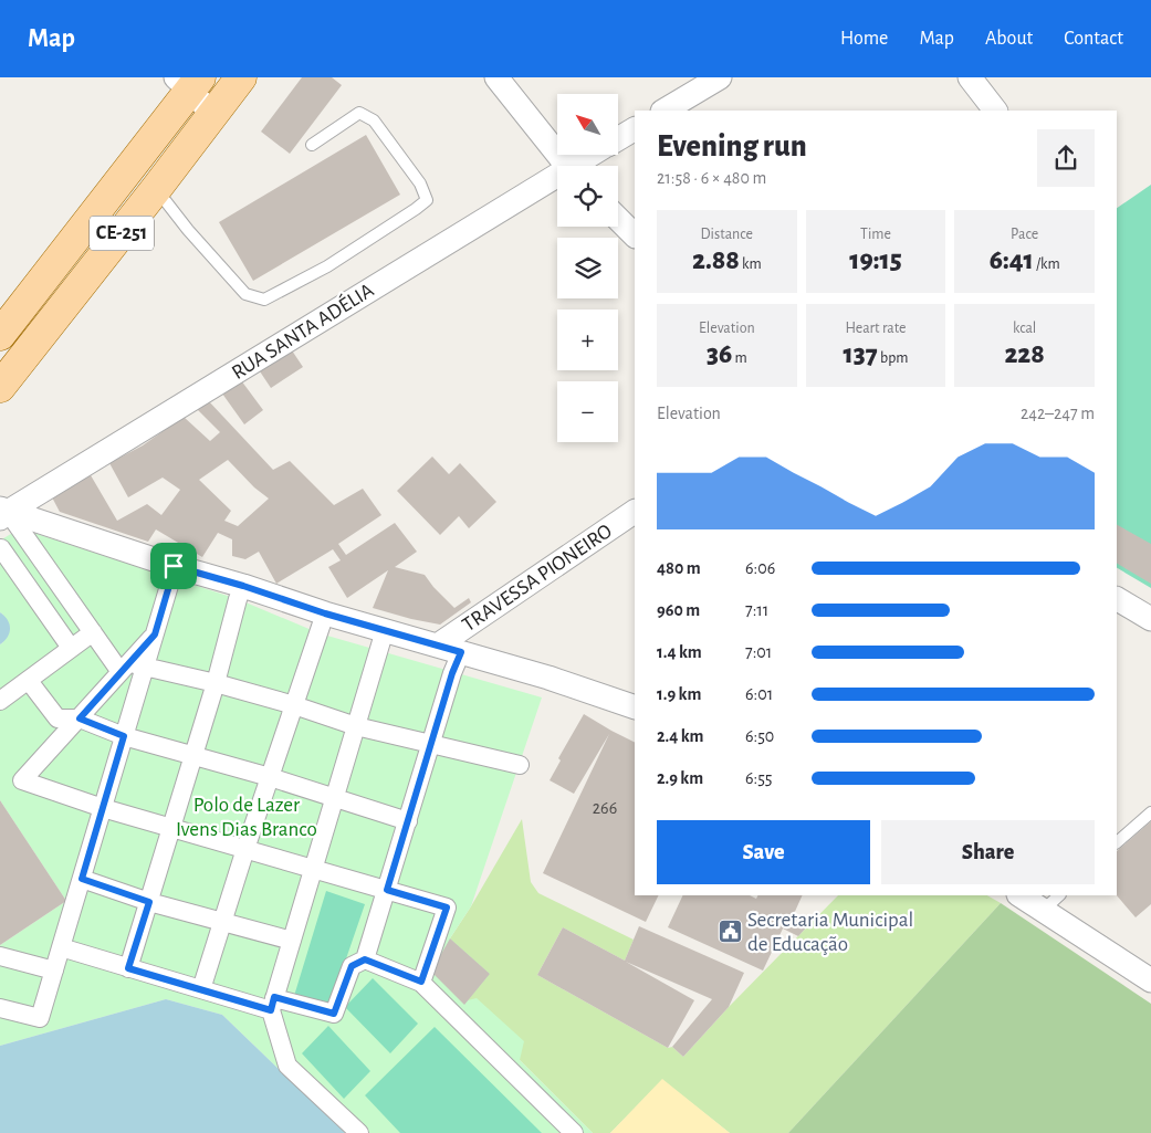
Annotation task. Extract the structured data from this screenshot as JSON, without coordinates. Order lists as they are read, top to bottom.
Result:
{
  "streets": {
    "main road": ["CE-251"],
    "street": ["RUA SANTA ADÉLIA", "TRAVESSA PIONEIRO"]
  },
  "parks": ["Polo de Lazer Ivens Dias Branco"],
  "places": {
    "public building": ["Secretaria Municipal de Educação"]
  },
  "house_numbers": ["266"],
  "north": "top left",
  "page": {
    "header": "Map",
    "nav": [
      "Home",
      "Map",
      "About",
      "Contact"
    ],
    "map_buttons": ["+", "−"],
    "heading": ["Evening run", "21:58 · 6 × 480 m"],
    "stats": [
      ["Distance", "2.88 km"],
      ["Time", "19:15"],
      ["Pace", "6:41 /km"],
      ["Elevation", "36 m"],
      ["Heart rate", "137 bpm"],
      ["kcal", "228"]
    ],
    "chart": ["Elevation", "242–247 m"],
    "list": [
      {
        "name": "480 m",
        "note": "6:06"
      },
      {
        "name": "960 m",
        "note": "7:11"
      },
      {
        "name": "1.4 km",
        "note": "7:01"
      },
      {
        "name": "1.9 km",
        "note": "6:01"
      },
      {
        "name": "2.4 km",
        "note": "6:50"
      },
      {
        "name": "2.9 km",
        "note": "6:55"
      }
    ],
    "buttons": ["Save", "Share"]
  }
}
